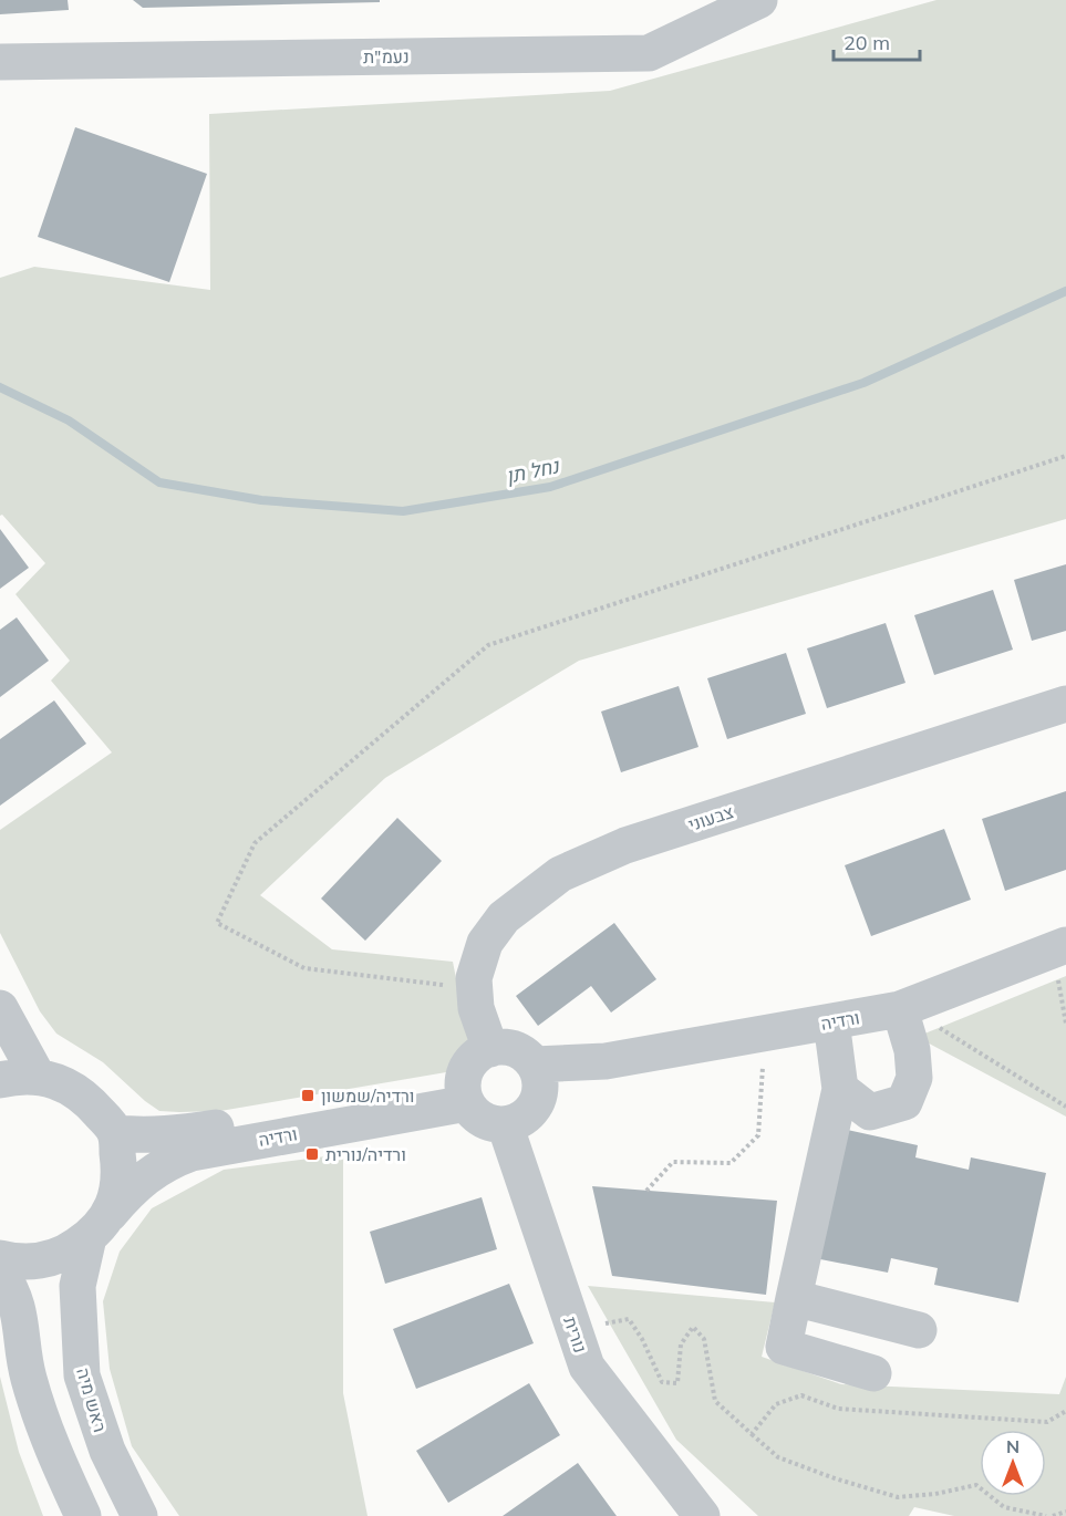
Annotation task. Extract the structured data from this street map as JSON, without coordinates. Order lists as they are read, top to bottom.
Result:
{
  "streets": {
    "street": [
      "נעמ\"ת",
      "צבעוני",
      "ורדיה",
      "נורית",
      "ראש מיה"
    ]
  },
  "crossings": [
    ["צבעוני", "ורדיה"],
    ["צבעוני", "נורית"],
    ["ורדיה", "נורית"],
    ["ורדיה", "ראש מיה"]
  ],
  "water": ["נחל תן"],
  "places": {
    "transit": ["ורדיה/שמשון", "ורדיה/נורית"]
  },
  "scale_bar": "20 m",
  "north": "top"
}
